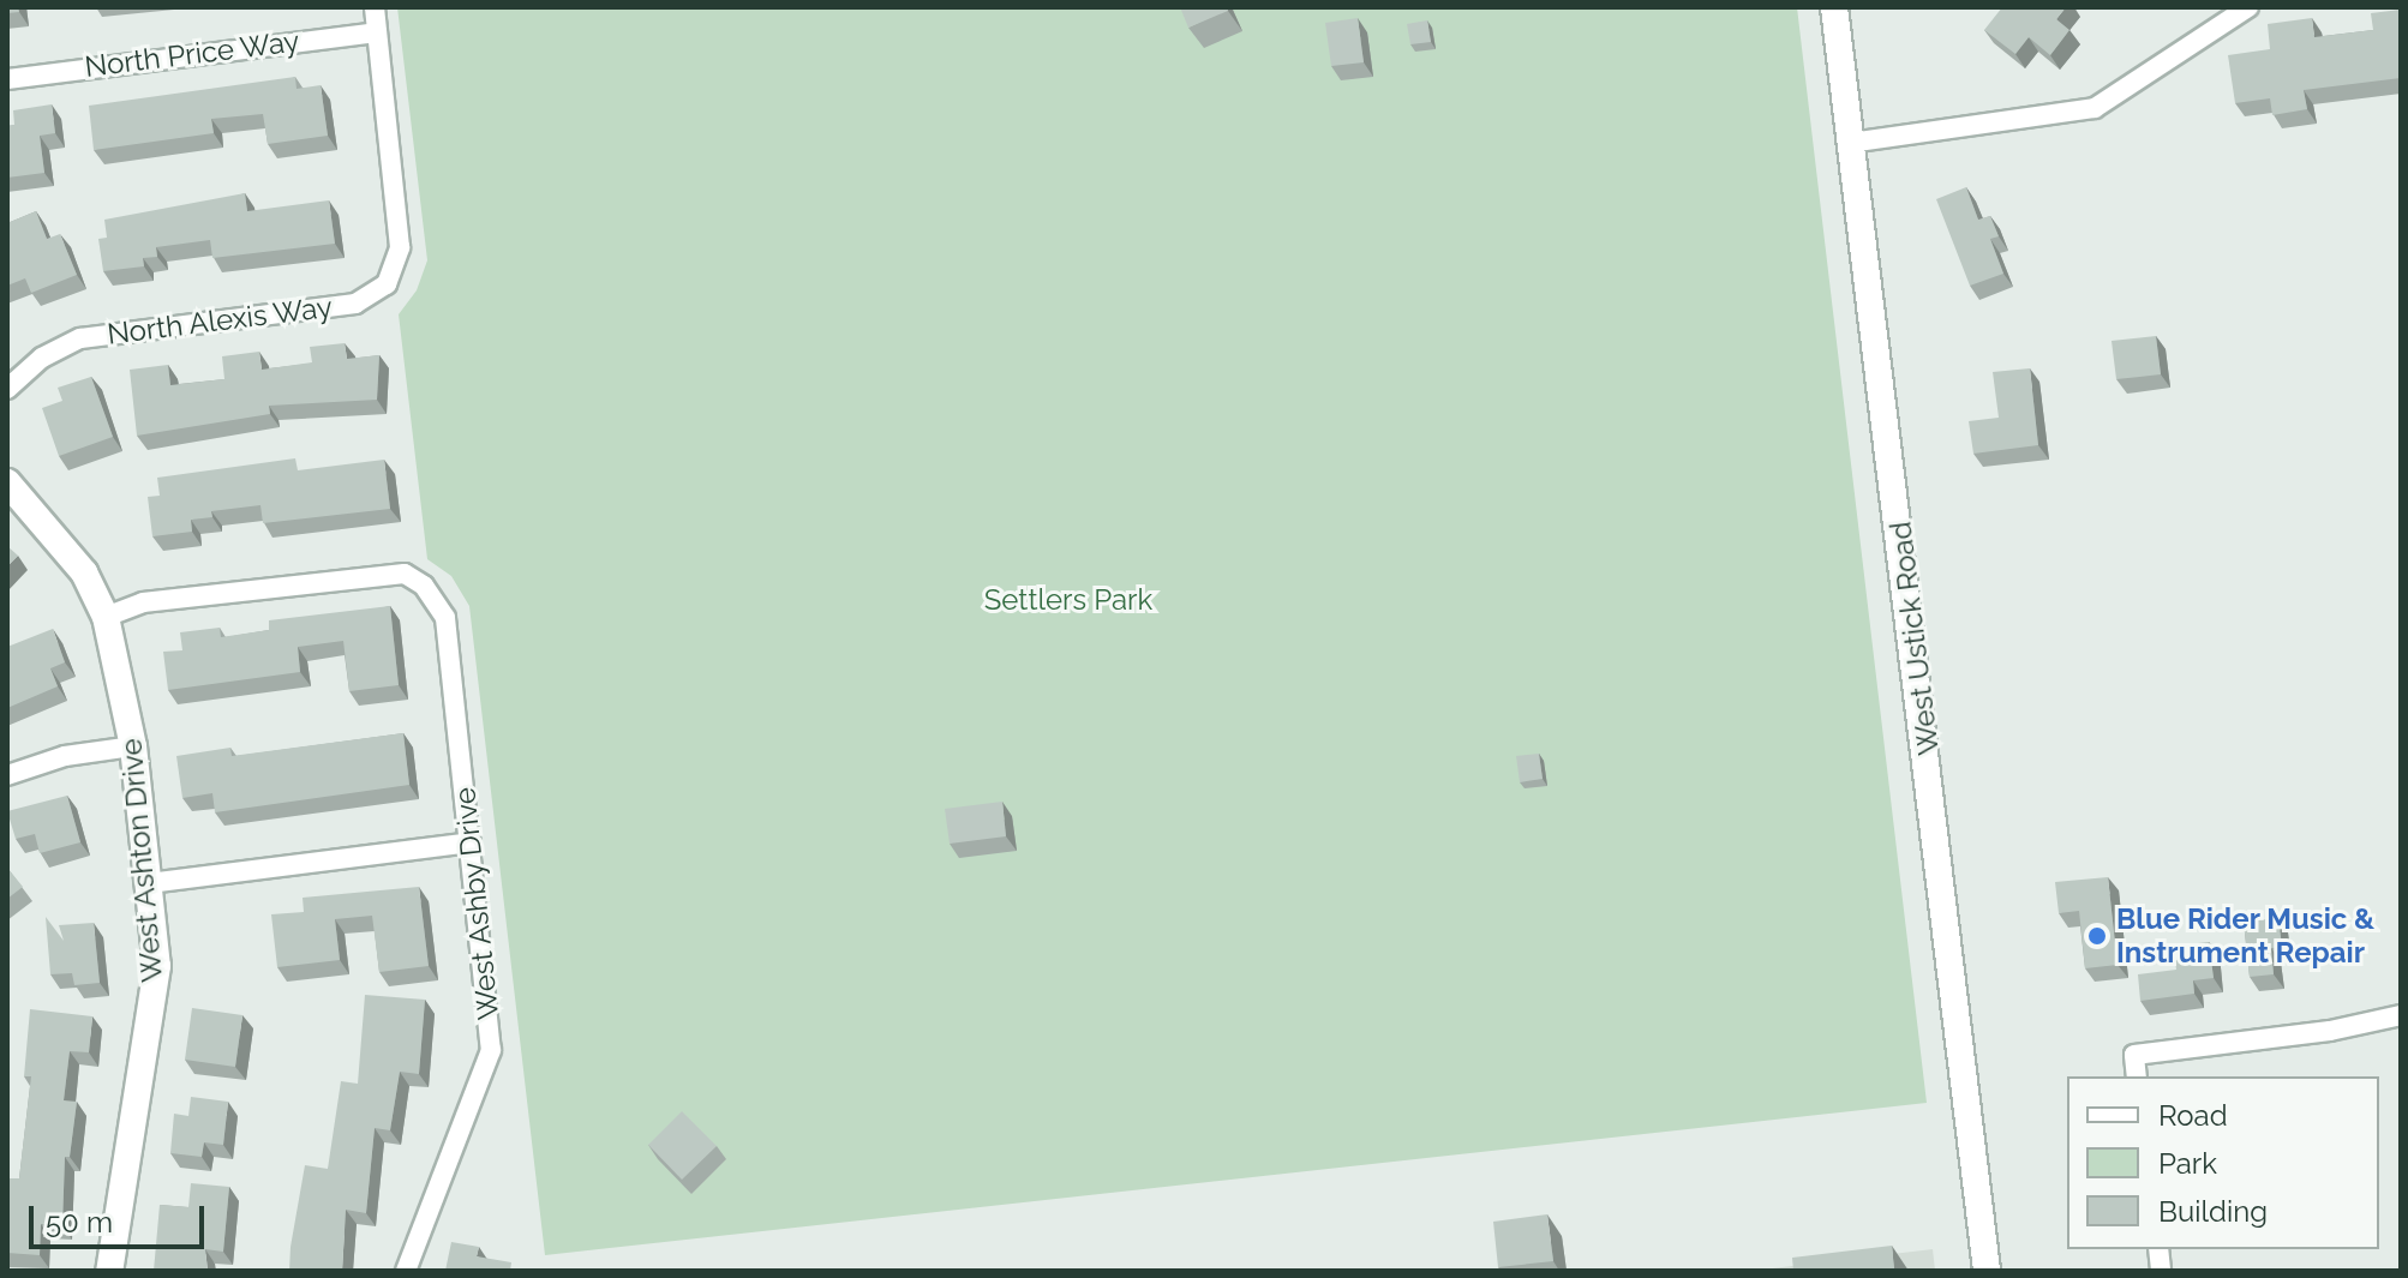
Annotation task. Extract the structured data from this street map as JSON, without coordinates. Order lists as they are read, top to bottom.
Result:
{
  "streets": {
    "main road": ["West Ustick Road", "West Ashton Drive"],
    "street": ["North Price Way", "North Alexis Way", "West Ashby Drive"]
  },
  "crossings": [
    ["North Price Way", "North Alexis Way"],
    ["West Ashton Drive", "West Ashby Drive"]
  ],
  "parks": ["Settlers Park"],
  "places": ["Blue Rider Music & Instrument Repair"],
  "legend": ["Road", "Park", "Building"],
  "scale_bar": "50 m"
}
